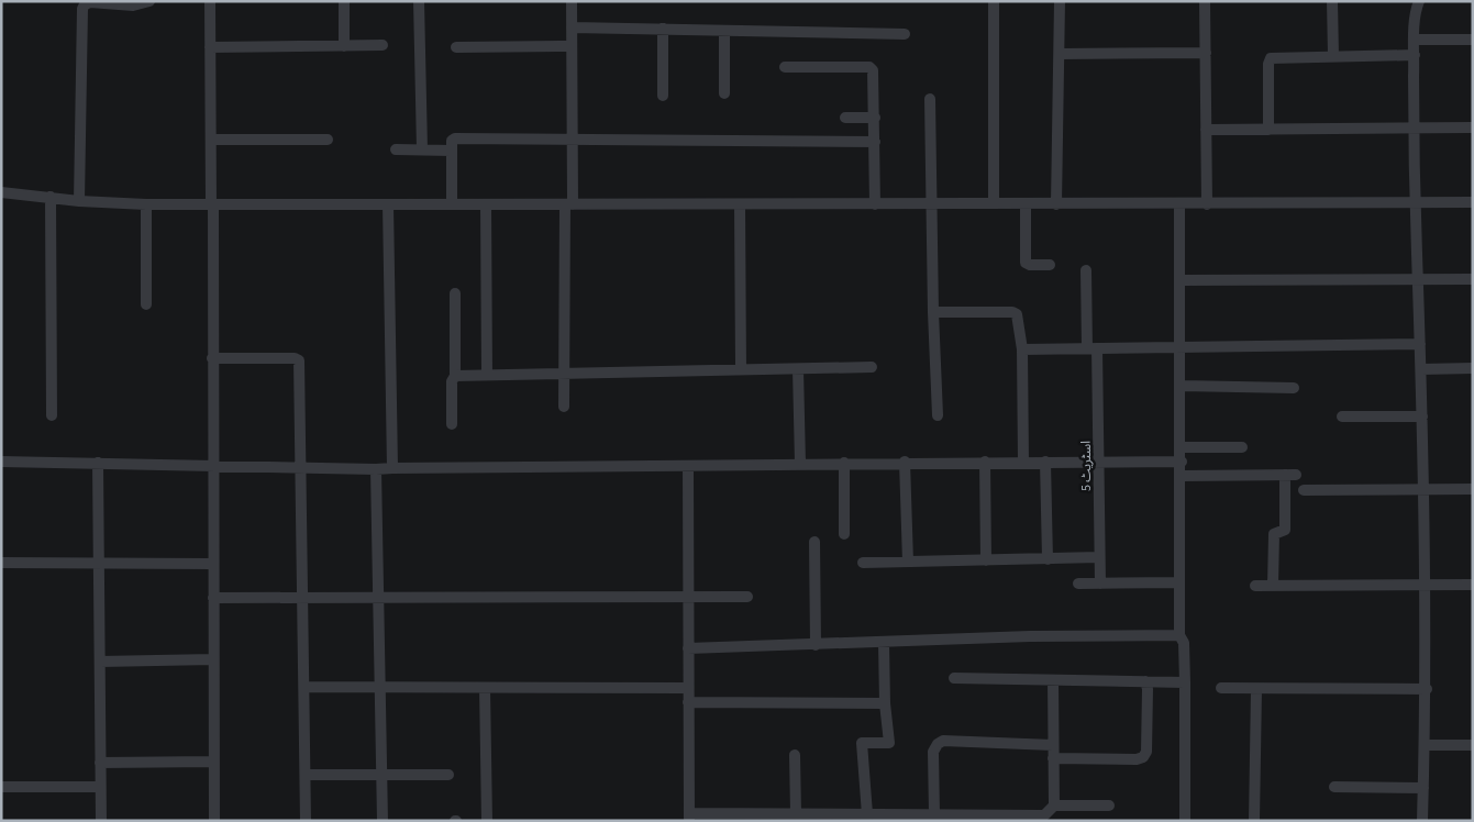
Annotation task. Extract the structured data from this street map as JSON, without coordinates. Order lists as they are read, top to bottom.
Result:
{
  "streets": {
    "street": ["اسٹریٹ 5"]
  }
}
